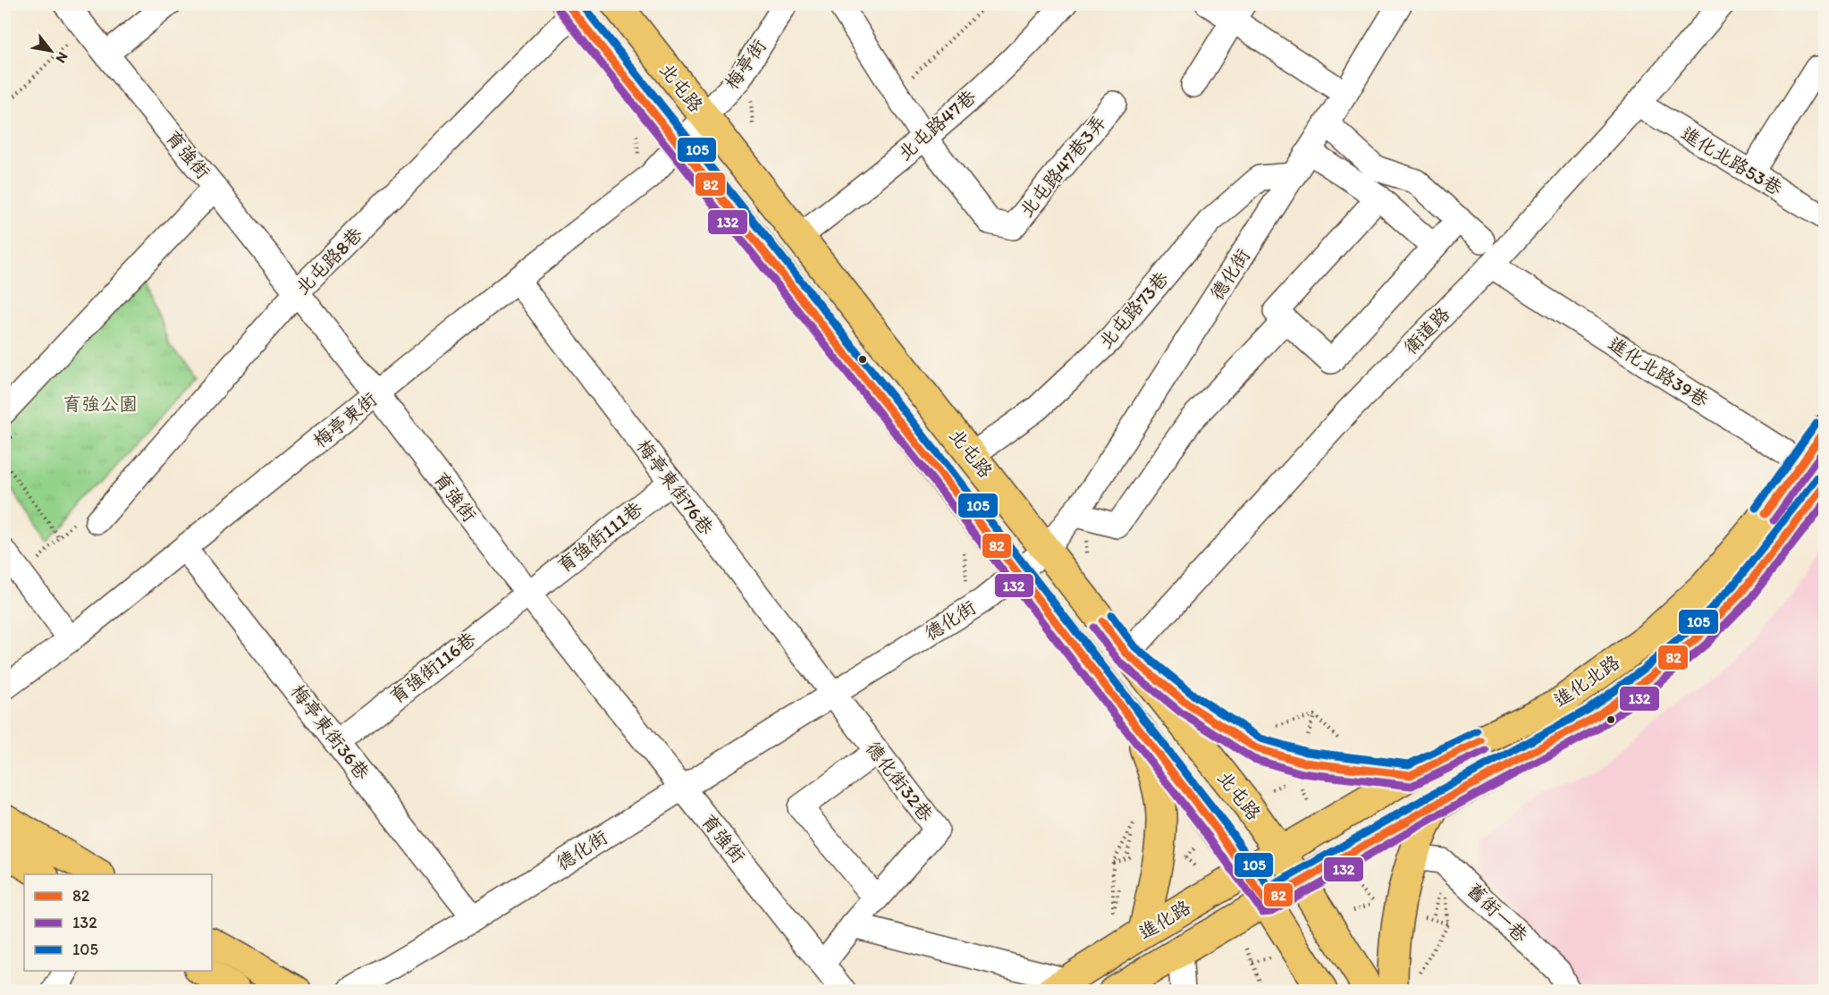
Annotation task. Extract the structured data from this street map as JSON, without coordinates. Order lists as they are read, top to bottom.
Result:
{
  "streets": {
    "main road": ["北屯路", "進化北路", "進化路"],
    "street": [
      "梅亭街",
      "北屯路47巷",
      "育強街",
      "進化北路53巷",
      "北屯路47巷3弄",
      "北屯路8巷",
      "德化街",
      "北屯路73巷",
      "衛道路",
      "進化北路39巷",
      "梅亭東街",
      "梅亭東街76巷",
      "育強街111巷",
      "育強街116巷",
      "梅亭東街36巷",
      "德化街32巷",
      "舊街一巷"
    ]
  },
  "crossings": [
    ["梅亭街", "北屯路"],
    ["梅亭街", "梅亭東街"],
    ["北屯路", "北屯路47巷"],
    ["北屯路", "北屯路8巷"],
    ["北屯路", "德化街"],
    ["北屯路", "北屯路73巷"],
    ["北屯路", "衛道路"],
    ["北屯路", "梅亭東街"],
    ["北屯路", "進化北路"],
    ["北屯路", "進化路"],
    ["北屯路47巷", "北屯路47巷3弄"],
    ["育強街", "北屯路8巷"],
    ["育強街", "德化街"],
    ["育強街", "梅亭東街"],
    ["育強街", "育強街111巷"],
    ["育強街", "育強街116巷"],
    ["育強街", "德化街32巷"],
    ["進化北路53巷", "衛道路"],
    ["德化街", "北屯路73巷"],
    ["德化街", "梅亭東街76巷"],
    ["德化街", "梅亭東街36巷"],
    ["德化街", "德化街32巷"],
    ["衛道路", "進化北路39巷"],
    ["進化北路39巷", "進化北路"],
    ["梅亭東街", "梅亭東街76巷"],
    ["梅亭東街", "梅亭東街36巷"],
    ["梅亭東街76巷", "育強街111巷"],
    ["梅亭東街76巷", "德化街32巷"],
    ["育強街111巷", "育強街116巷"],
    ["育強街116巷", "梅亭東街36巷"],
    ["進化北路", "進化路"]
  ],
  "parks": ["育強公園"],
  "lines": ["transit line 82", "transit line 105", "transit line 132"],
  "legend": ["82", "132", "105"],
  "north": "bottom right"
}
